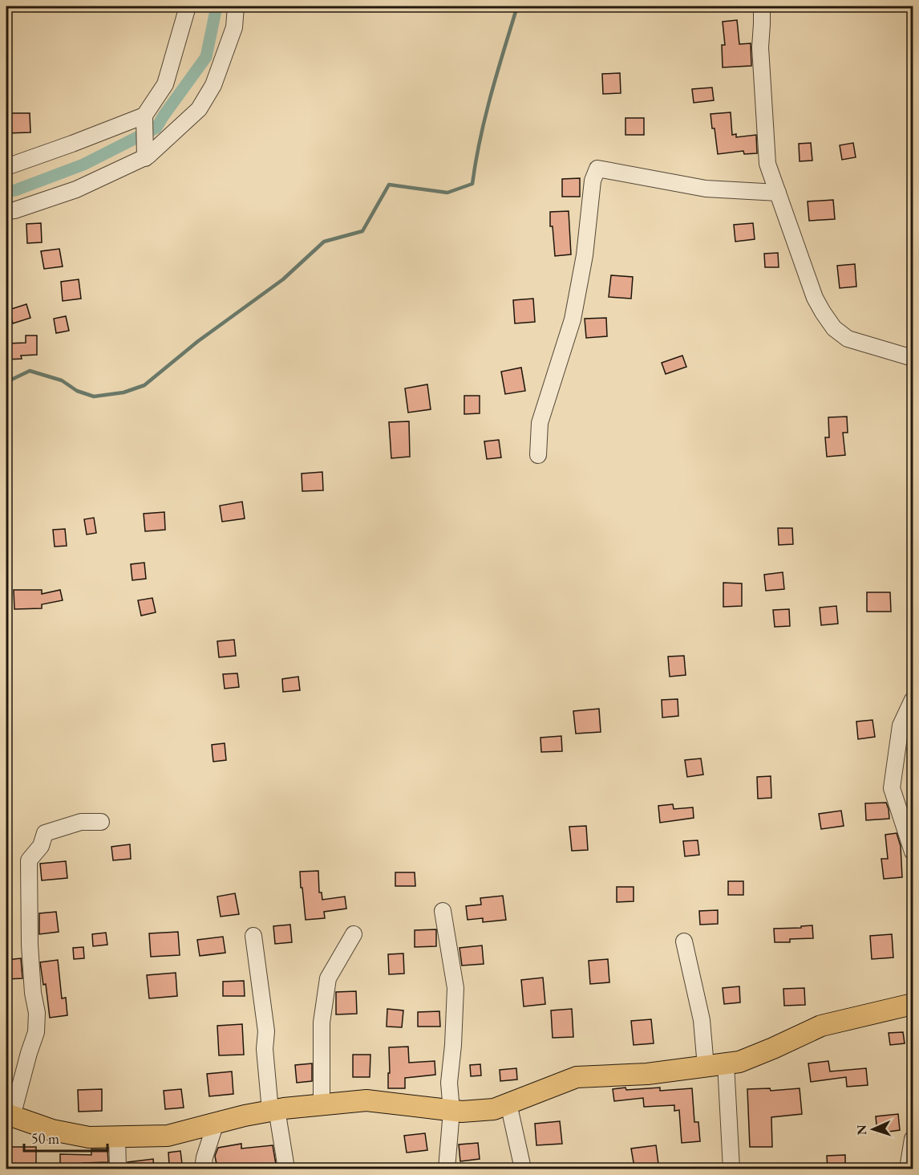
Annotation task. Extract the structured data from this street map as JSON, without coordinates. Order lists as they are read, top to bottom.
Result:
{
  "scale_bar": "50 m",
  "north": "left"
}
